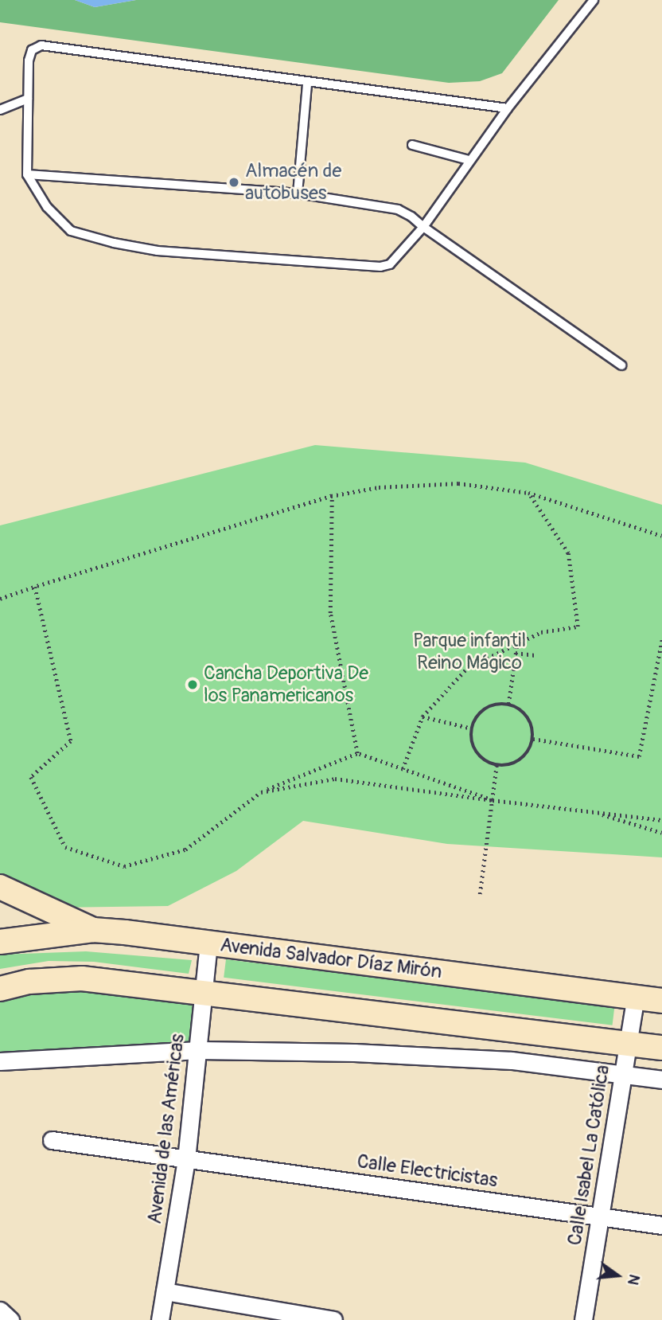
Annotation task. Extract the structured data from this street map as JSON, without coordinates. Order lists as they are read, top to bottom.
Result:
{
  "streets": {
    "main road": ["Avenida Salvador Díaz Mirón"],
    "street": ["Avenida de las Américas", "Calle Isabel La Católica", "Calle Electricistas"]
  },
  "crossings": [
    ["Avenida Salvador Díaz Mirón", "Avenida de las Américas"],
    ["Avenida Salvador Díaz Mirón", "Calle Isabel La Católica"],
    ["Avenida de las Américas", "Calle Electricistas"],
    ["Calle Isabel La Católica", "Calle Electricistas"]
  ],
  "parks": ["Parque infantil Reino Mágico"],
  "places": ["Almacén de autobuses", "Cancha Deportiva De los Panamericanos"],
  "north": "right"
}
